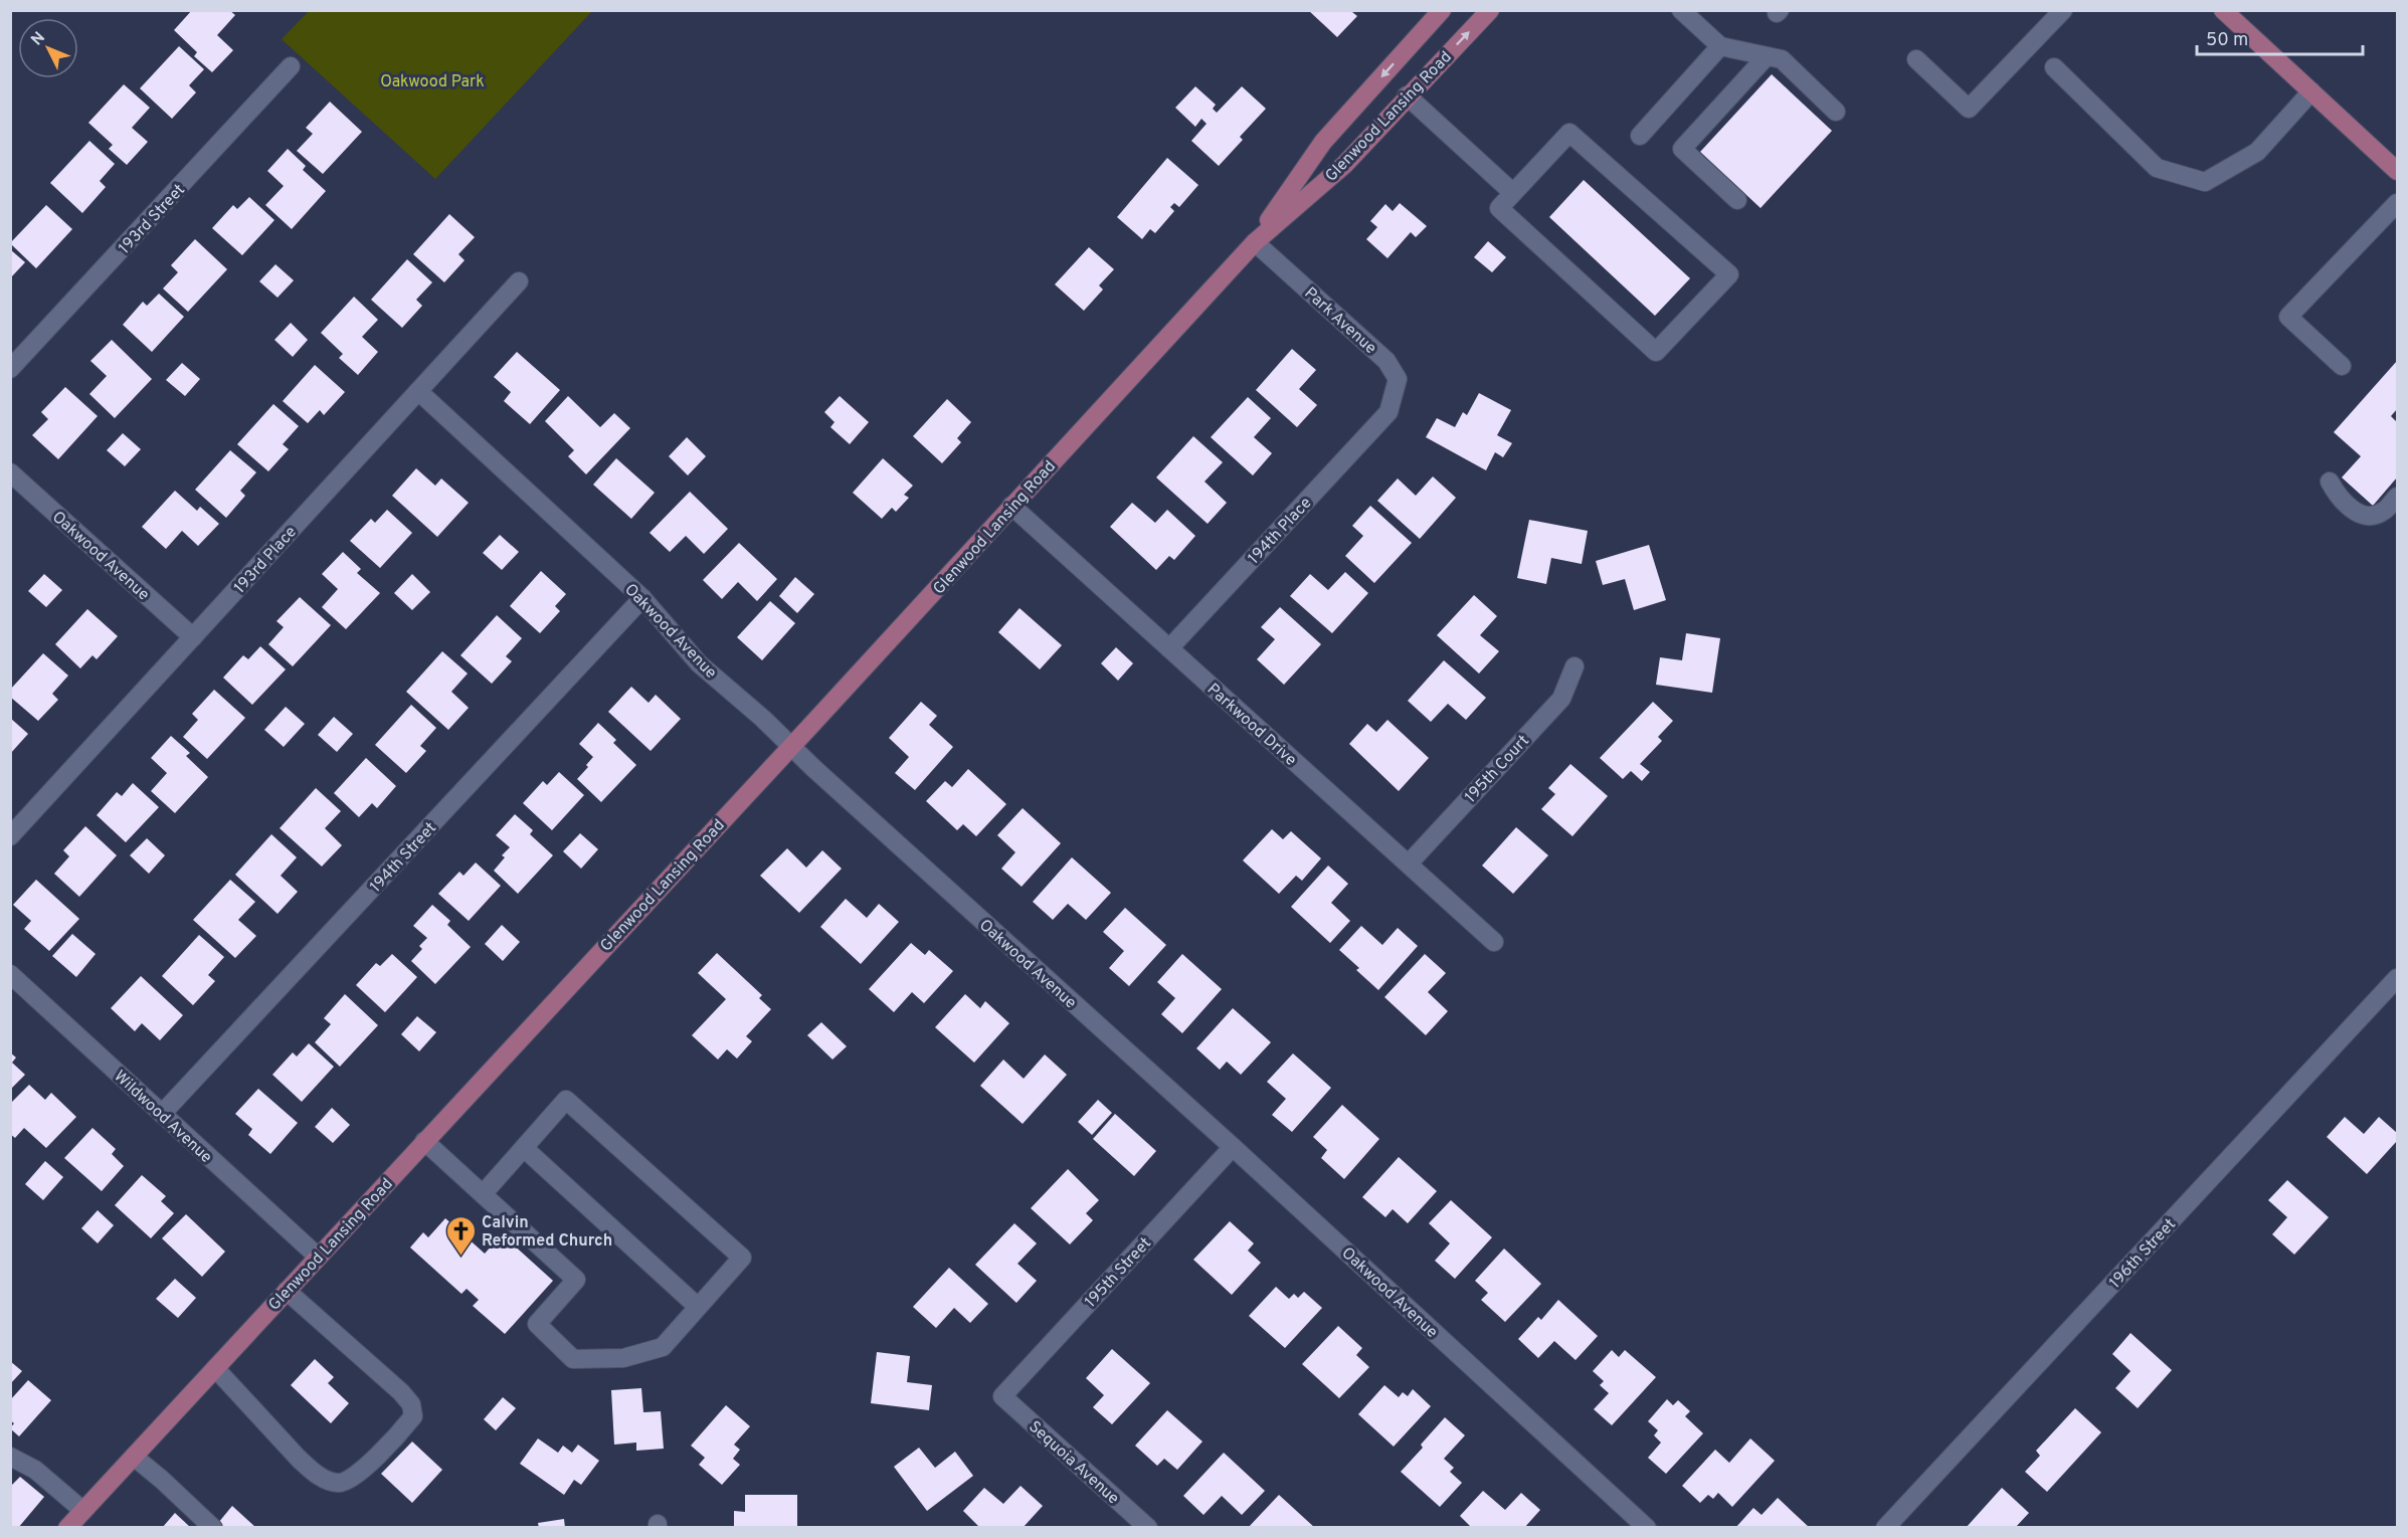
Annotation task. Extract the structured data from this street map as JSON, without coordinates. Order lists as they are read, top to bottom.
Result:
{
  "streets": {
    "main road": ["Glenwood Lansing Road"],
    "street": [
      "193rd Street",
      "Park Avenue",
      "194th Place",
      "Oakwood Avenue",
      "193rd Place",
      "Parkwood Drive",
      "195th Court",
      "194th Street",
      "Wildwood Avenue",
      "196th Street",
      "195th Street",
      "Sequoia Avenue"
    ]
  },
  "crossings": [
    ["Glenwood Lansing Road", "Park Avenue"],
    ["Glenwood Lansing Road", "Oakwood Avenue"],
    ["Glenwood Lansing Road", "Parkwood Drive"],
    ["Glenwood Lansing Road", "Wildwood Avenue"],
    ["Park Avenue", "194th Place"],
    ["194th Place", "Parkwood Drive"],
    ["Oakwood Avenue", "193rd Place"],
    ["Oakwood Avenue", "194th Street"],
    ["Oakwood Avenue", "195th Street"],
    ["Parkwood Drive", "195th Court"],
    ["194th Street", "Wildwood Avenue"],
    ["195th Street", "Sequoia Avenue"]
  ],
  "parks": ["Oakwood Park"],
  "places": {
    "church": ["Calvin Reformed Church"]
  },
  "scale_bar": "50 m",
  "north": "top left"
}
